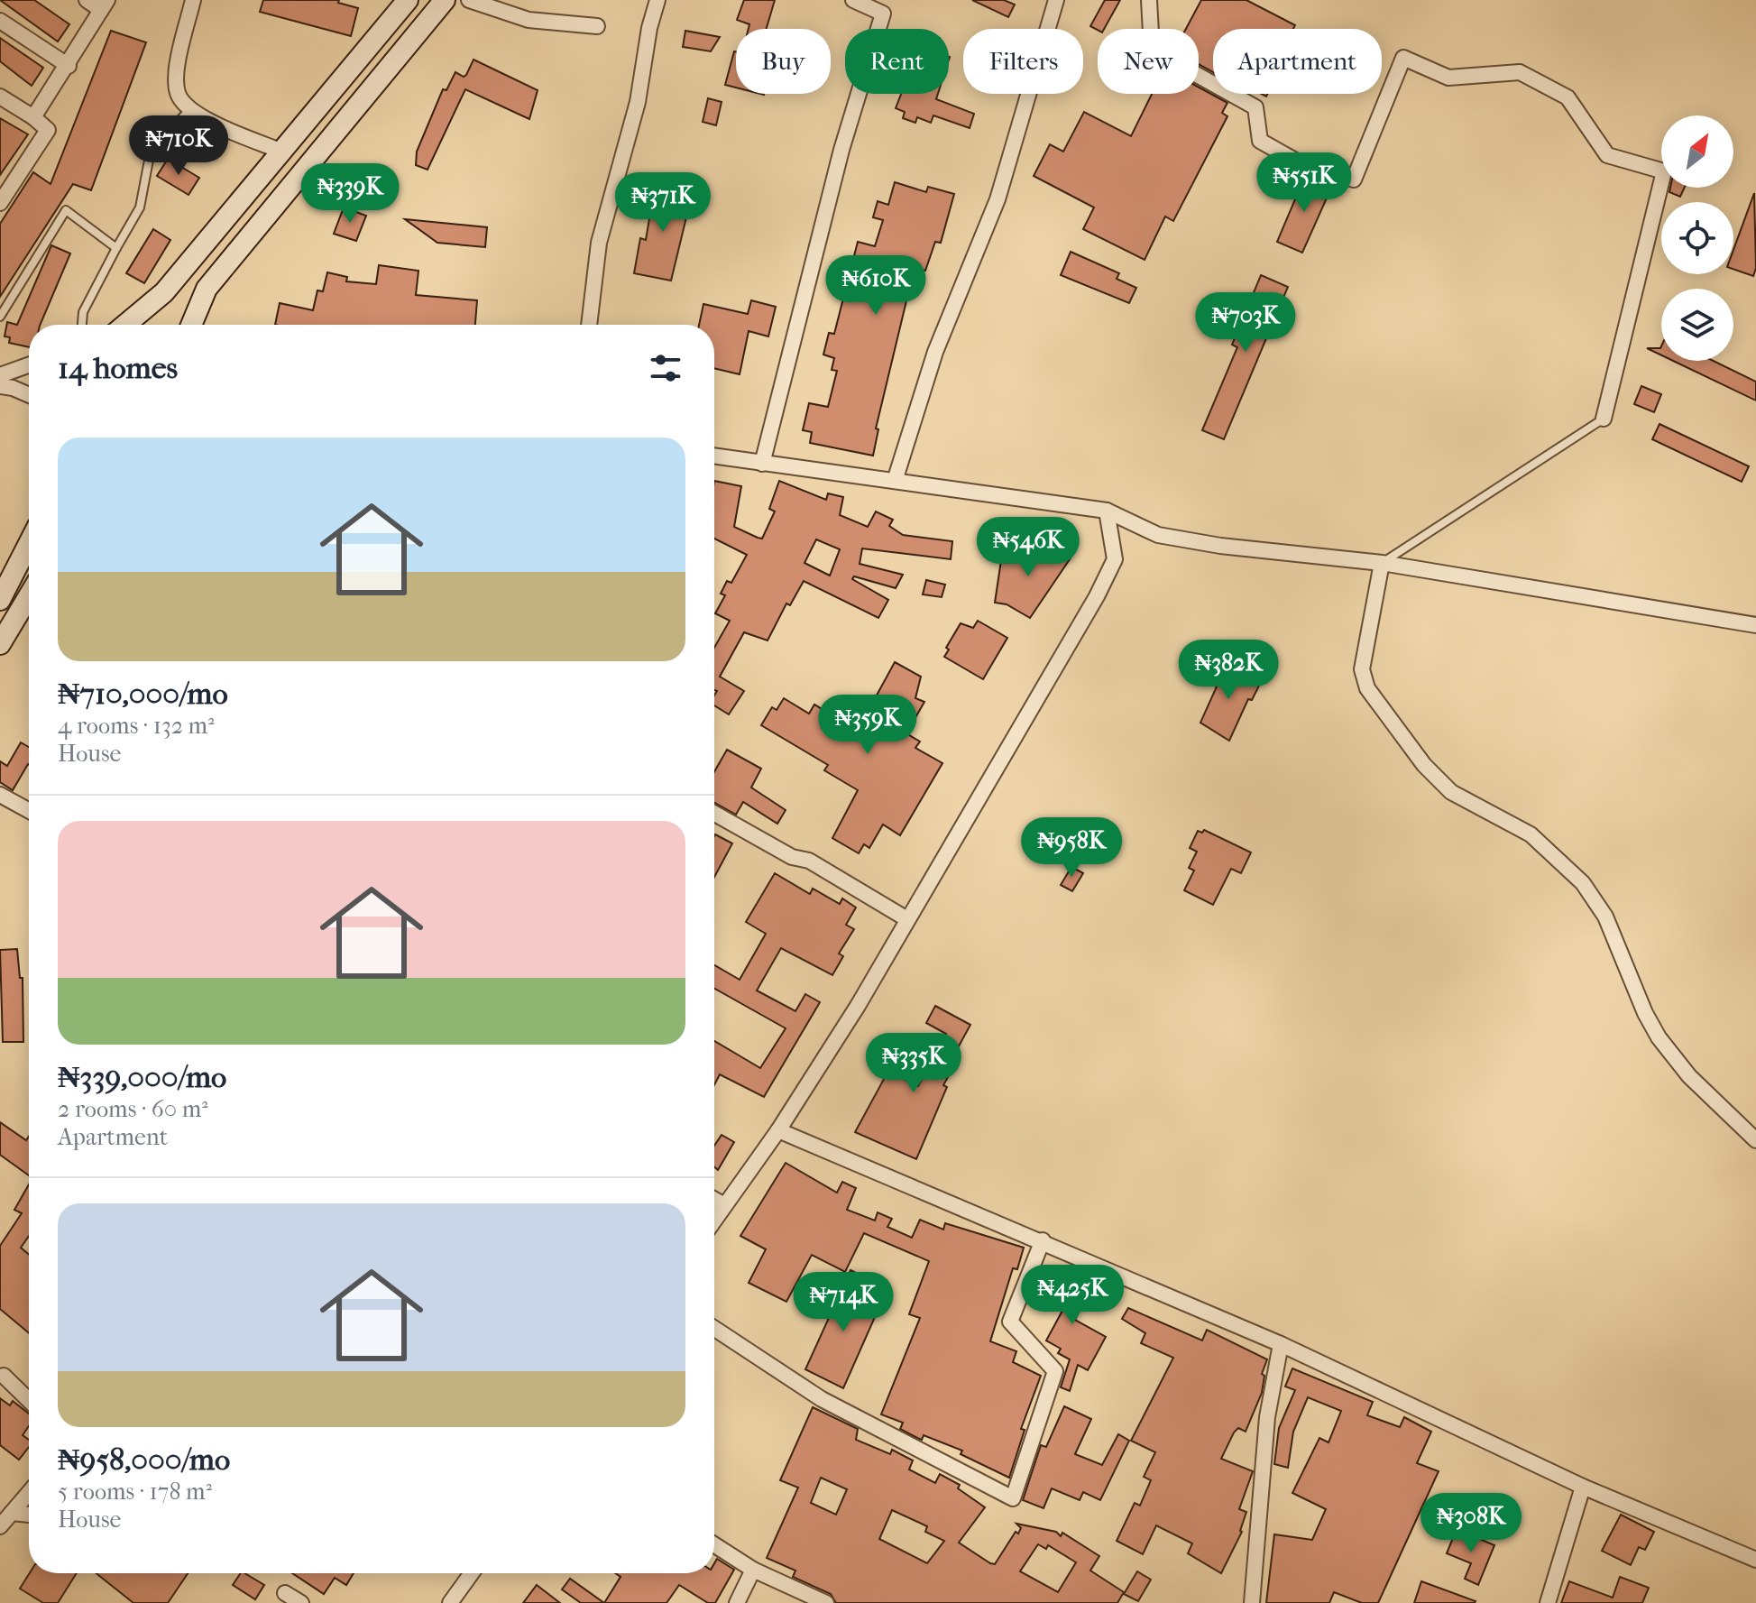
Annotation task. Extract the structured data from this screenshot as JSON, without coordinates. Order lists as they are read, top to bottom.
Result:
{
  "north": "top right",
  "page": {
    "chip": [
      "Buy",
      "Rent",
      "Filters",
      "New",
      "Apartment"
    ],
    "price": [
      "₦710K",
      "₦551K",
      "₦339K",
      "₦371K",
      "₦610K",
      "₦703K",
      "₦546K",
      "₦382K",
      "₦359K",
      "₦958K",
      "₦335K",
      "₦425K",
      "₦714K",
      "₦308K"
    ],
    "heading": "14 homes",
    "list": [
      {
        "name": "₦710,000/mo",
        "note": "4 rooms · 132 m² · House"
      },
      {
        "name": "₦339,000/mo",
        "note": "2 rooms · 60 m² · Apartment"
      },
      {
        "name": "₦958,000/mo",
        "note": "5 rooms · 178 m² · House"
      }
    ]
  }
}
